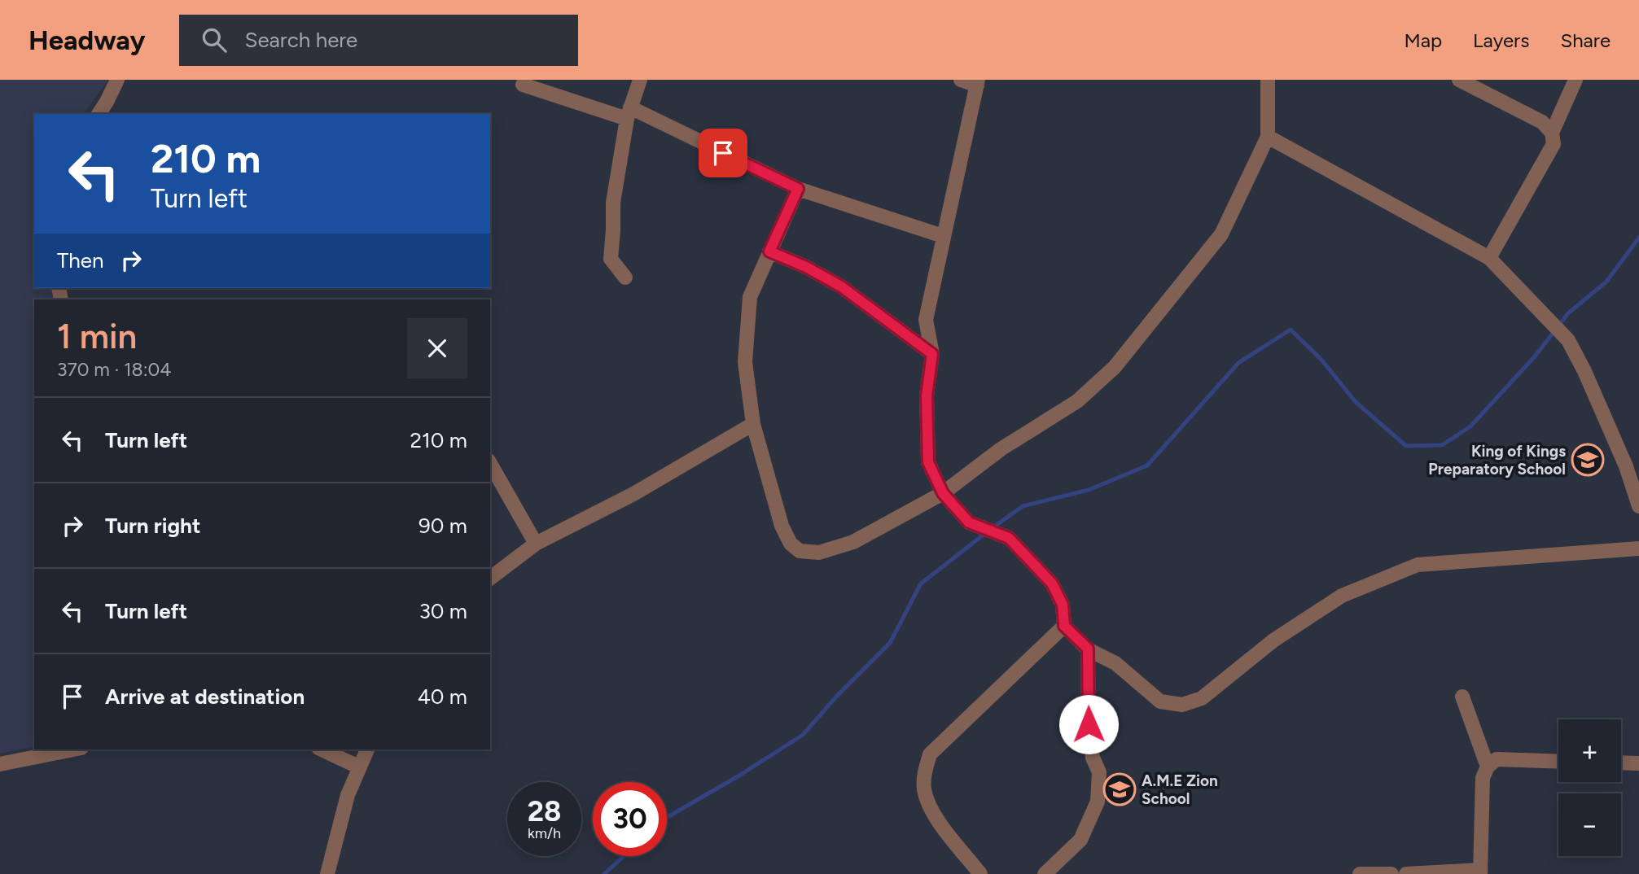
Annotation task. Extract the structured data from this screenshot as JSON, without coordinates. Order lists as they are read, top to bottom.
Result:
{
  "places": {
    "school or university": ["King of Kings Preparatory School", "A.M.E Zion School"]
  },
  "page": {
    "header": "Headway",
    "search": "Search here",
    "nav": ["Map", "Layers", "Share"],
    "turn": ["210 m", "Turn left"],
    "then": "Then",
    "heading": ["1 min", "370 m · 18:04"],
    "list": [
      {
        "name": "Turn left",
        "value": "210 m"
      },
      {
        "name": "Turn right",
        "value": "90 m"
      },
      {
        "name": "Turn left",
        "value": "30 m"
      },
      {
        "name": "Arrive at destination",
        "value": "40 m"
      }
    ],
    "map_buttons": ["+", "−"],
    "speed": "28 km/h",
    "limit": "30"
  }
}
